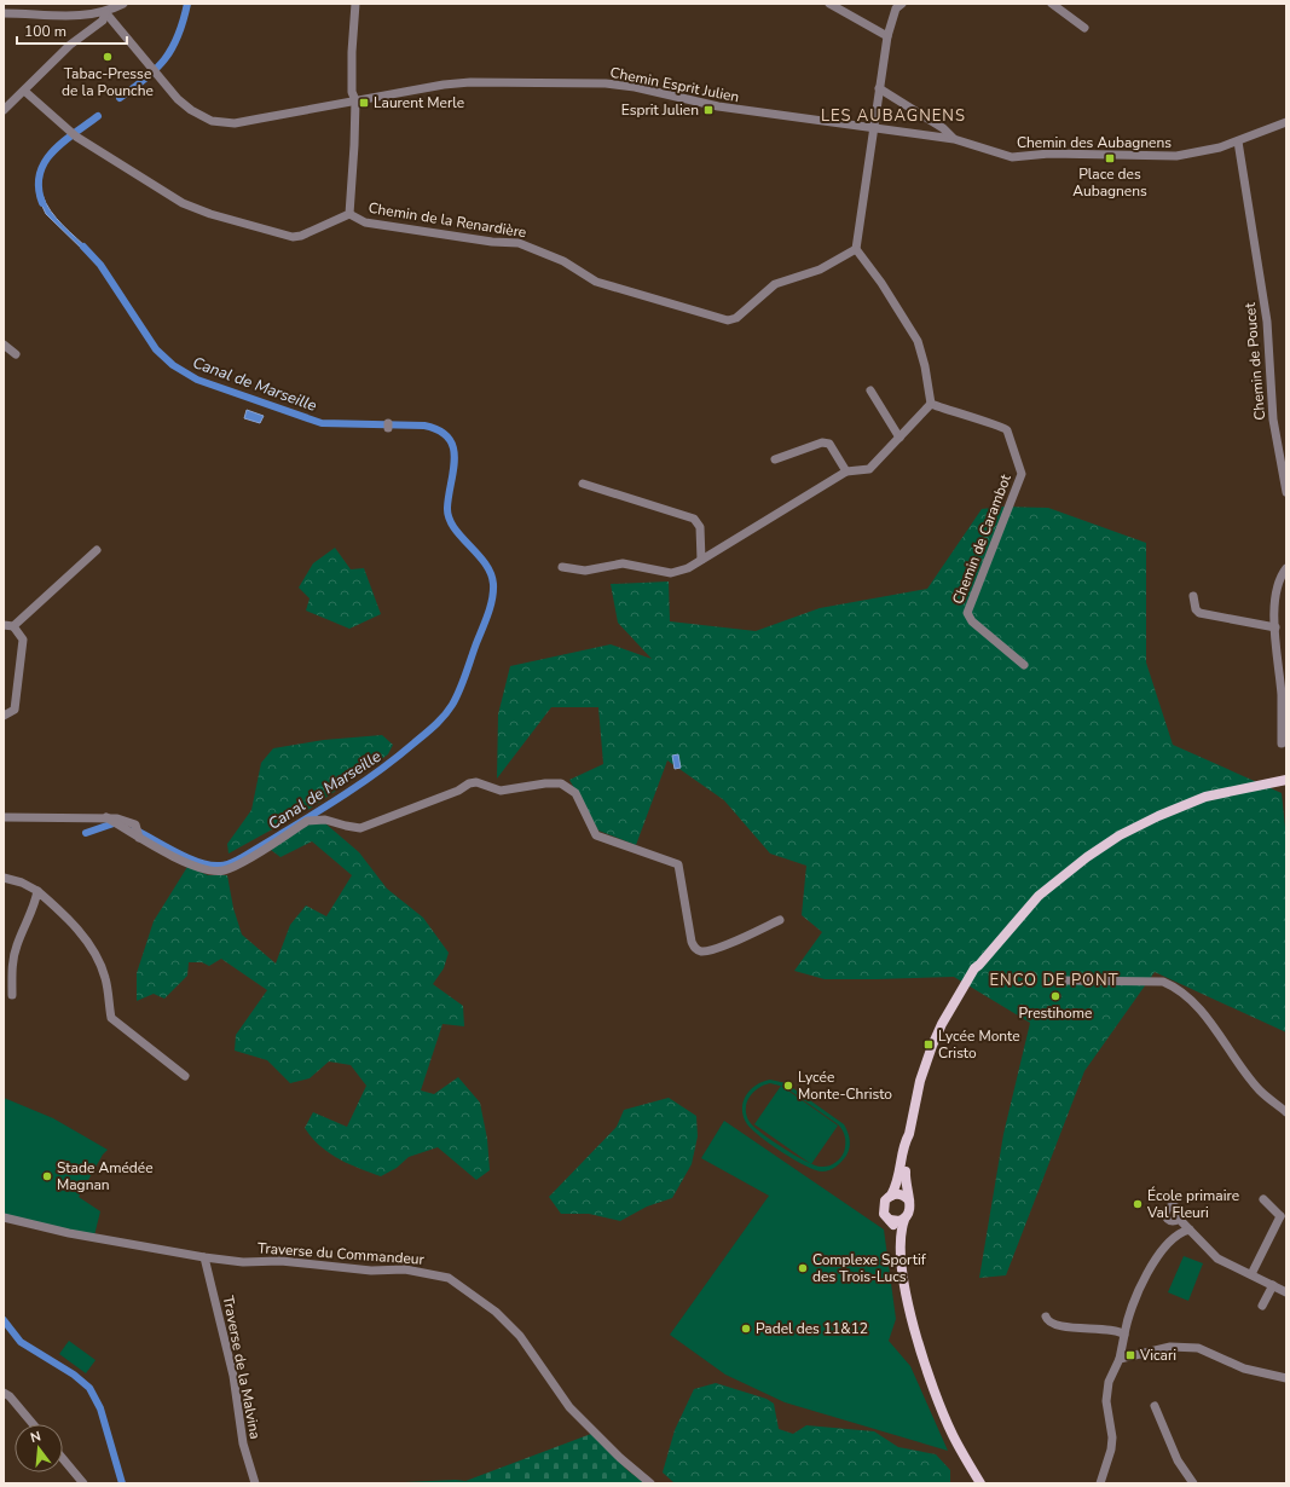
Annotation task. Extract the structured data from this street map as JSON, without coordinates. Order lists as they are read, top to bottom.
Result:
{
  "streets": {
    "street": [
      "Chemin Esprit Julien",
      "Chemin des Aubagnens",
      "Chemin de la Renardière",
      "Chemin de Poucet",
      "Chemin de Carambot",
      "Traverse du Commandeur",
      "Traverse de la Malvina"
    ]
  },
  "crossings": [
    ["Chemin Esprit Julien", "Chemin des Aubagnens"],
    ["Chemin des Aubagnens", "Chemin de Poucet"],
    ["Traverse du Commandeur", "Traverse de la Malvina"]
  ],
  "districts": ["LES AUBAGNENS", "ENCO DE PONT"],
  "water": ["Canal de Marseille"],
  "places": {
    "other": [
      "Tabac-Presse de la Pounche",
      "Prestihome",
      "Lycée Monte-Christo",
      "Stade Amédée Magnan",
      "École primaire Val Fleuri",
      "Complexe Sportif des Trois-Lucs",
      "Padel des 11&12"
    ],
    "transit": [
      "Laurent Merle",
      "Esprit Julien",
      "Place des Aubagnens",
      "Lycée Monte Cristo",
      "Vicari"
    ]
  },
  "scale_bar": "100 m",
  "north": "top"
}
